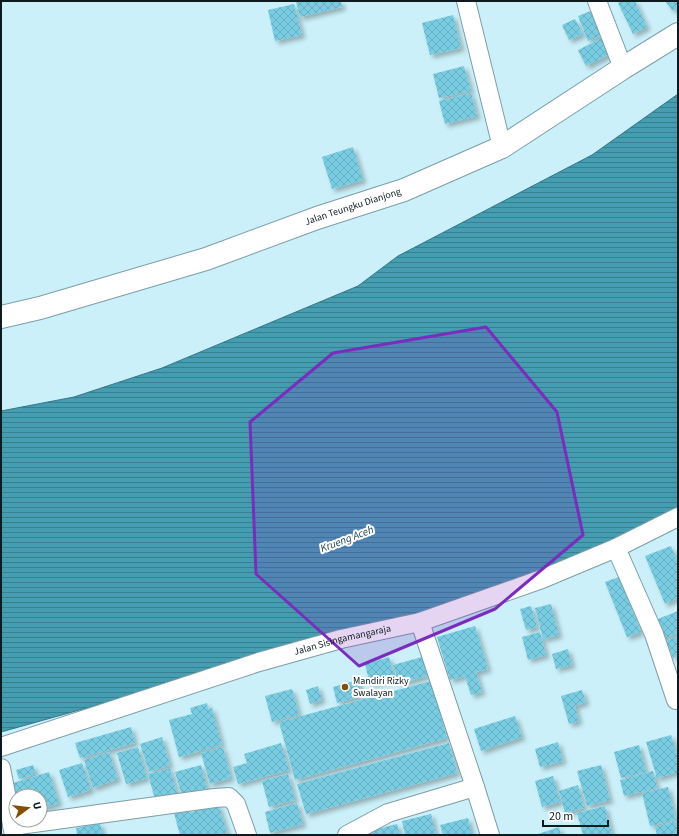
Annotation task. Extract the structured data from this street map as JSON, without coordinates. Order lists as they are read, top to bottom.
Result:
{
  "streets": {
    "street": ["Jalan Teungku Dianjong", "Jalan Sisingamangaraja"]
  },
  "water": ["Krueng Aceh"],
  "places": ["Mandiri Rizky Swalayan"],
  "scale_bar": "20 m",
  "north": "right"
}
